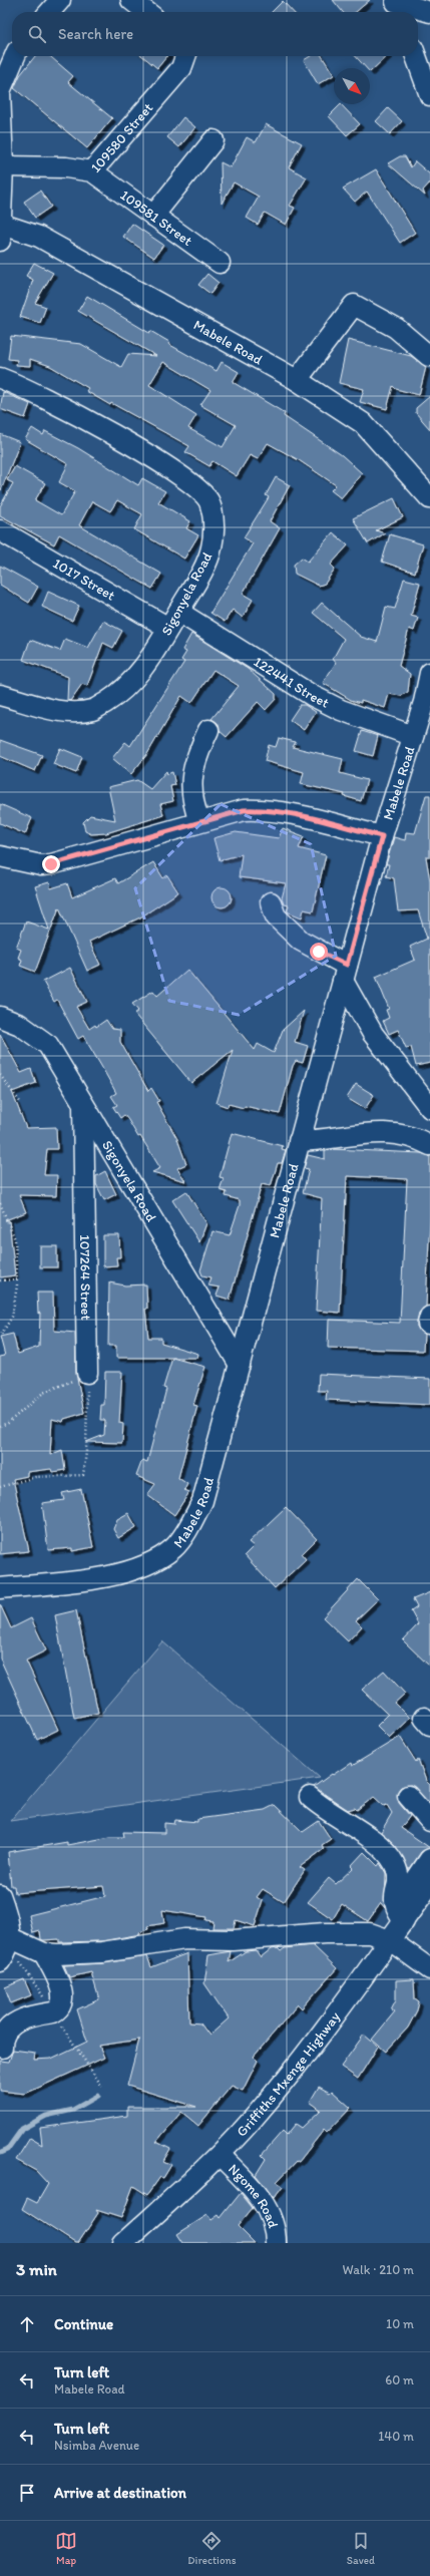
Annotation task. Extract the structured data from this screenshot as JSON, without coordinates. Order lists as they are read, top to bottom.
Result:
{
  "streets": {
    "street": [
      "109580 Street",
      "109581 Street",
      "Mabele Road",
      "1017 Street",
      "Sigonyela Road",
      "122441 Street",
      "107264 Street",
      "Griffiths Mxenge Highway",
      "Ngome Road"
    ]
  },
  "crossings": [
    ["109580 Street", "109581 Street"],
    ["Mabele Road", "Sigonyela Road"],
    ["Mabele Road", "122441 Street"],
    ["1017 Street", "Sigonyela Road"],
    ["1017 Street", "122441 Street"],
    ["Sigonyela Road", "122441 Street"],
    ["Sigonyela Road", "107264 Street"],
    ["Griffiths Mxenge Highway", "Ngome Road"]
  ],
  "north": "bottom right",
  "page": {
    "search": "Search here",
    "heading": ["3 min", "Walk · 210 m"],
    "list": [
      ["Continue", "10 m"],
      ["Turn left", "Mabele Road", "60 m"],
      ["Turn left", "Nsimba Avenue", "140 m"],
      "Arrive at destination"
    ],
    "nav": ["Map", "Directions", "Saved"]
  }
}
